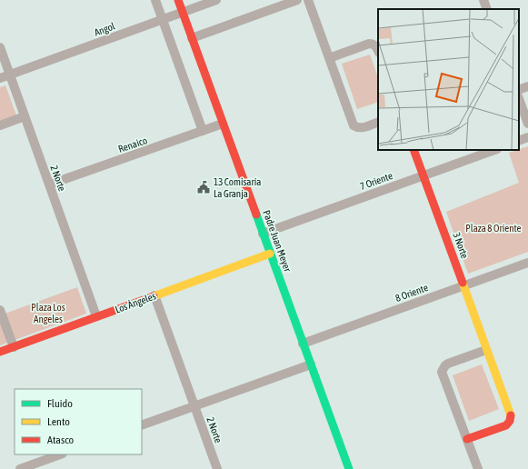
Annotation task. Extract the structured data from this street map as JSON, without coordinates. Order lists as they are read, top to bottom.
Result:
{
  "streets": {
    "street": [
      "Angol",
      "Renaico",
      "2 Norte",
      "7 Oriente",
      "Padre Juan Meyer",
      "3 Norte",
      "8 Oriente",
      "Los Ángeles"
    ]
  },
  "crossings": [
    ["Angol", "2 Norte"],
    ["Angol", "Padre Juan Meyer"],
    ["Renaico", "2 Norte"],
    ["Renaico", "Padre Juan Meyer"],
    ["2 Norte", "Los Ángeles"],
    ["7 Oriente", "Padre Juan Meyer"],
    ["7 Oriente", "3 Norte"],
    ["Padre Juan Meyer", "8 Oriente"],
    ["Padre Juan Meyer", "Los Ángeles"],
    ["3 Norte", "8 Oriente"]
  ],
  "parks": ["Plaza 8 Oriente", "Plaza Los Angeles"],
  "places": {
    "public building": ["13 Comisaría La Granja"]
  },
  "legend": ["Fluido", "Lento", "Atasco"]
}
